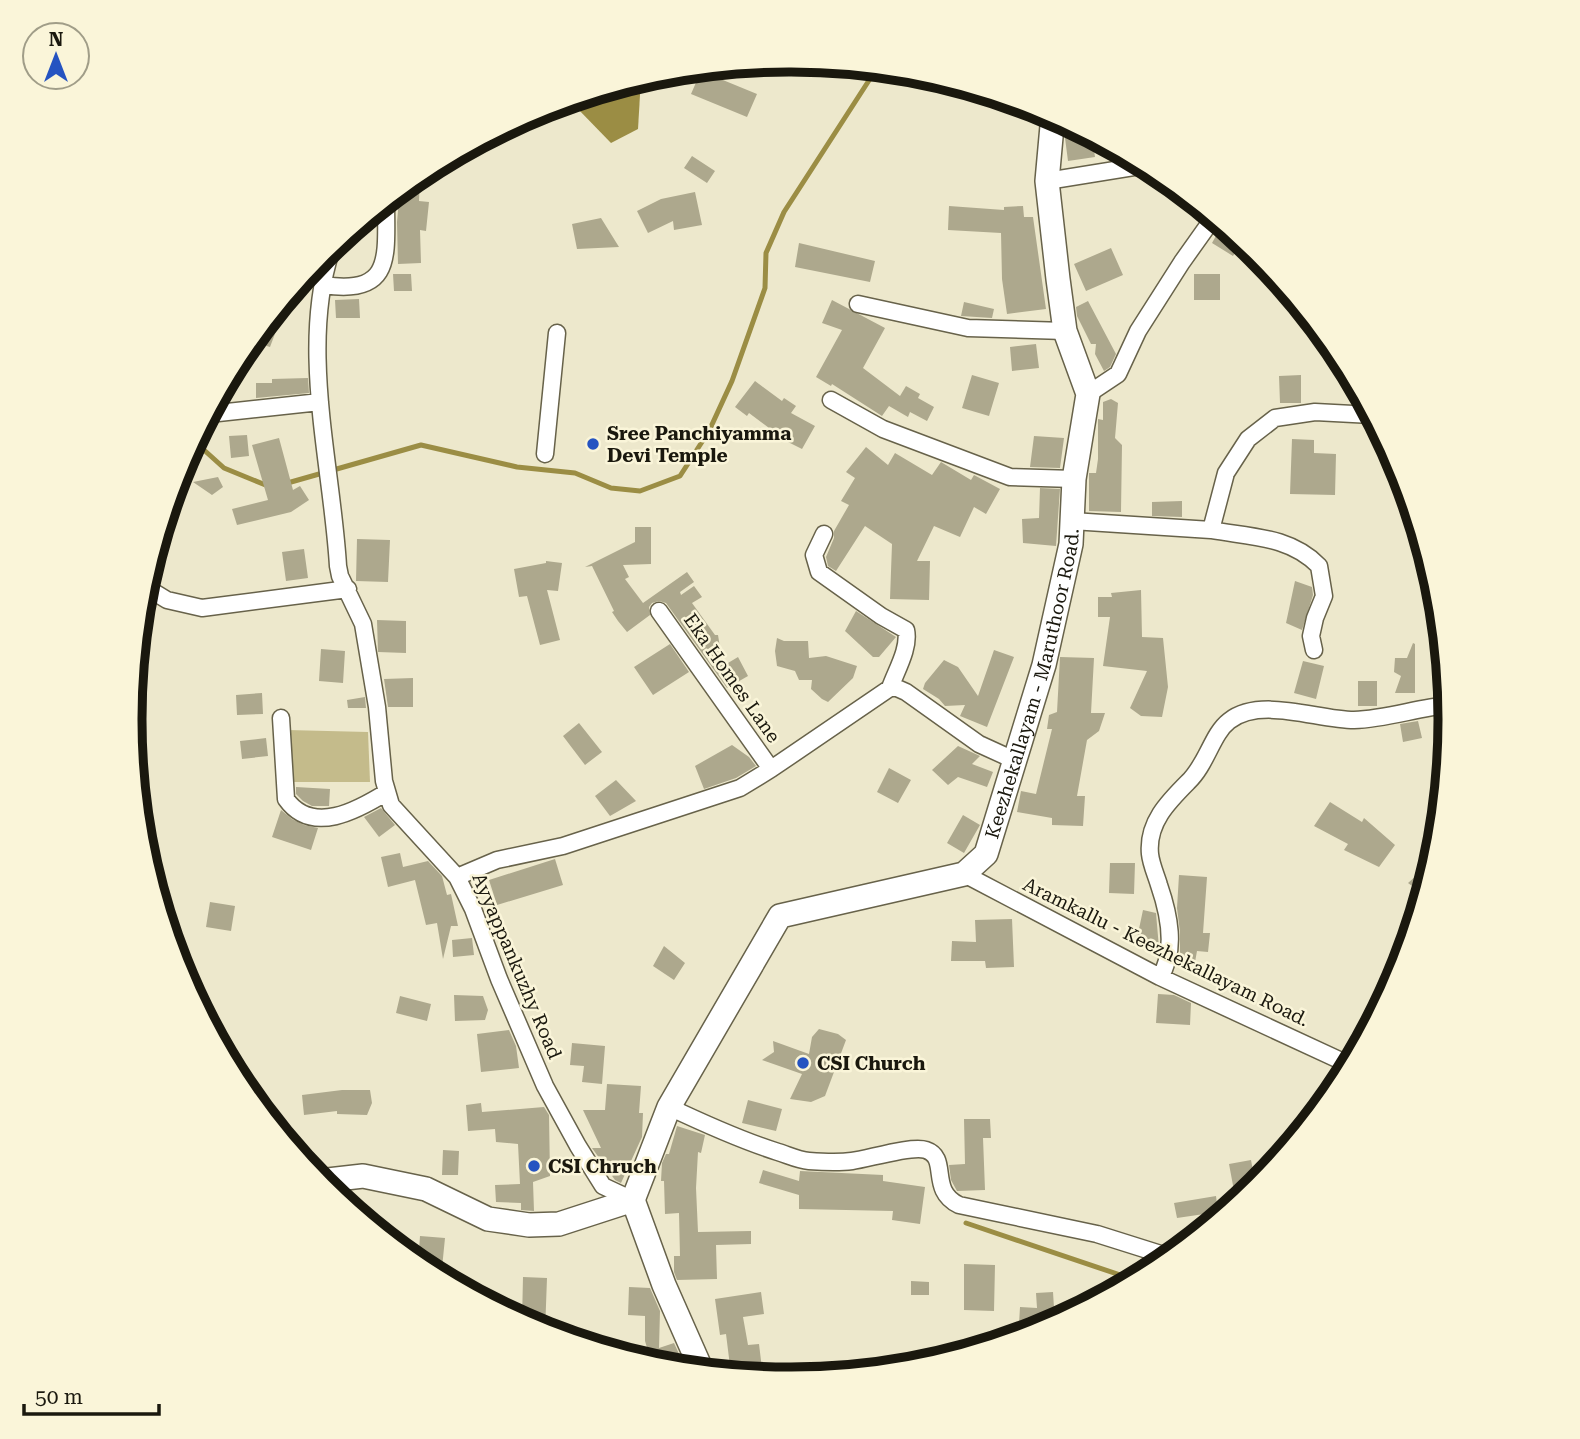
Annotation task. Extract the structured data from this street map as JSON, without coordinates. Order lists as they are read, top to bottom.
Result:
{
  "streets": {
    "street": [
      "Eka Homes Lane",
      "Keezhekallayam - Maruthoor Road.",
      "Aramkallu - Keezhekallayam Road.",
      "Ayyappankuzhy Road"
    ]
  },
  "crossings": [
    ["Keezhekallayam - Maruthoor Road.", "Aramkallu - Keezhekallayam Road."]
  ],
  "places": ["Sree Panchiyamma Devi Temple", "CSI Church", "CSI Chruch"],
  "scale_bar": "50 m",
  "north": "top"
}
